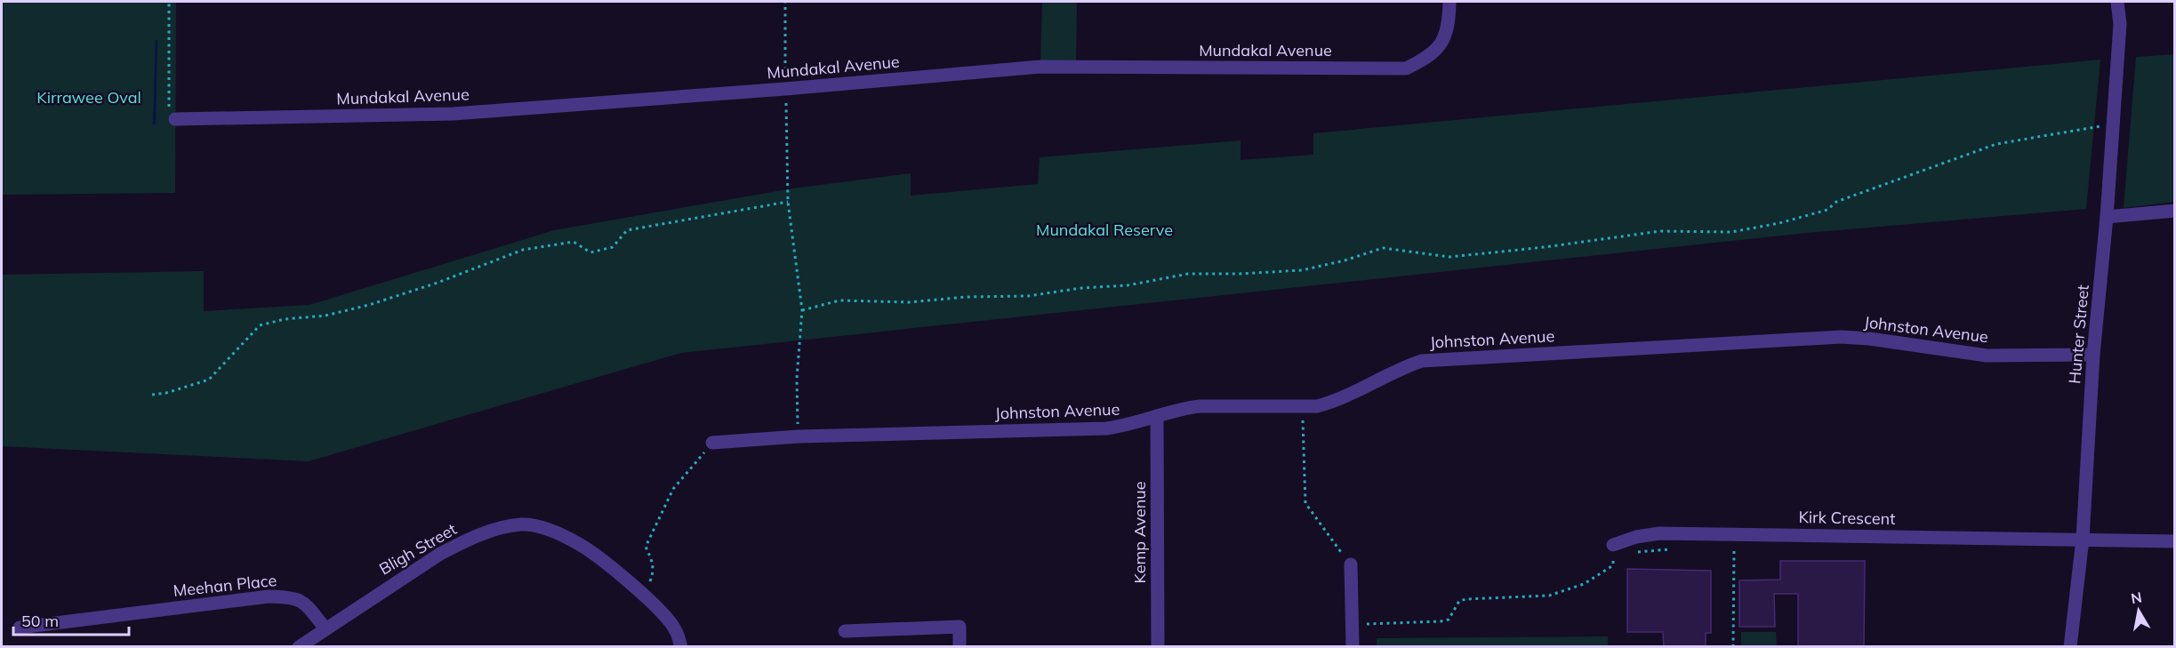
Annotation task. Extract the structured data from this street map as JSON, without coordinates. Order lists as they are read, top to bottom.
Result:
{
  "streets": {
    "street": [
      "Mundakal Avenue",
      "Johnston Avenue",
      "Hunter Street",
      "Kirk Crescent",
      "Kemp Avenue",
      "Bligh Street",
      "Meehan Place"
    ]
  },
  "crossings": [
    ["Johnston Avenue", "Hunter Street"],
    ["Johnston Avenue", "Kemp Avenue"],
    ["Hunter Street", "Kirk Crescent"],
    ["Bligh Street", "Meehan Place"]
  ],
  "parks": ["Kirrawee Oval", "Mundakal Reserve"],
  "scale_bar": "50 m",
  "north": "top"
}
